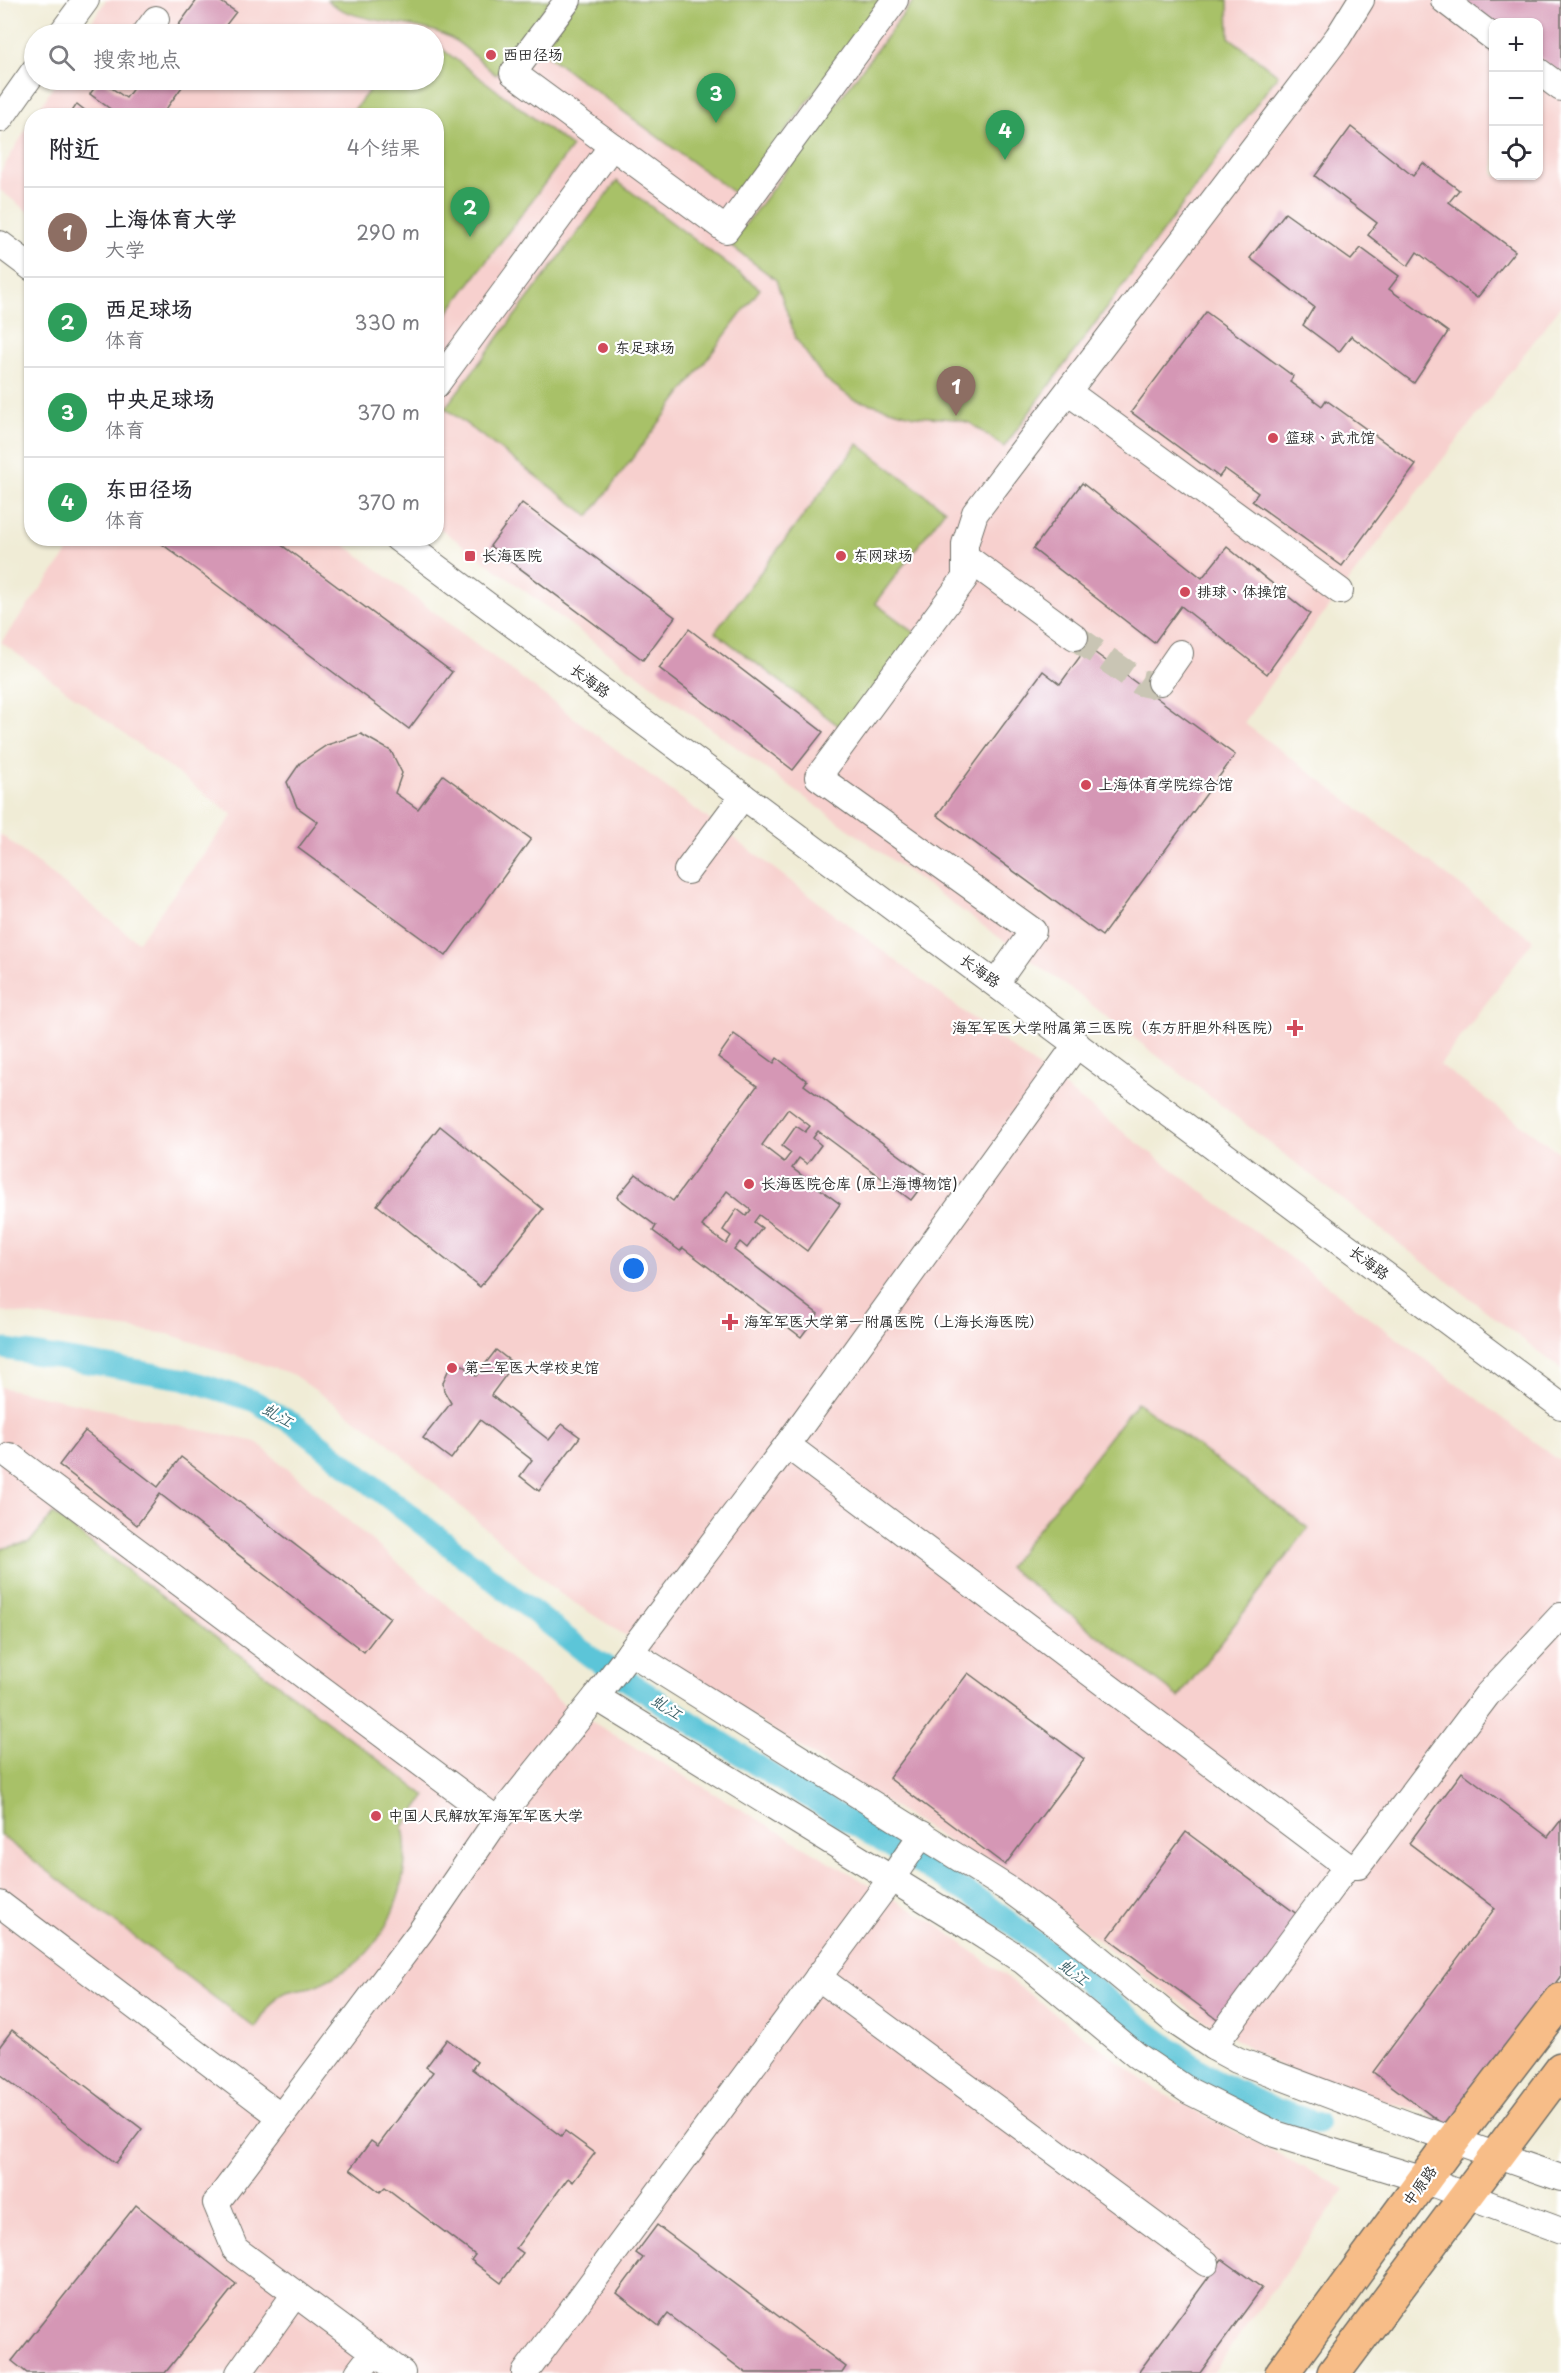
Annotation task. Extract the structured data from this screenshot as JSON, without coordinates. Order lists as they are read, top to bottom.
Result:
{
  "streets": {
    "main road": ["中原路"],
    "street": ["长海路"]
  },
  "water": ["虬江"],
  "places": {
    "other": [
      "西田径场",
      "东足球场",
      "篮球、武术馆",
      "东网球场",
      "排球、体操馆",
      "上海体育学院综合馆",
      "长海医院仓库 (原上海博物馆)",
      "第二军医大学校史馆",
      "中国人民解放军海军军医大学"
    ],
    "transit": ["长海医院"],
    "health": ["海军军医大学附属第三医院（东方肝胆外科医院）", "海军军医大学第一附属医院（上海长海医院）"]
  },
  "page": {
    "map_buttons": ["+", "−"],
    "search": "搜索地点",
    "pins": [
      "3",
      "4",
      "2",
      "1"
    ],
    "heading": ["附近", "4个结果"],
    "list": [
      {
        "mark": "1",
        "name": "上海体育大学",
        "note": "大学",
        "value": "290 m"
      },
      {
        "mark": "2",
        "name": "西足球场",
        "note": "体育",
        "value": "330 m"
      },
      {
        "mark": "3",
        "name": "中央足球场",
        "note": "体育",
        "value": "370 m"
      },
      {
        "mark": "4",
        "name": "东田径场",
        "note": "体育",
        "value": "370 m"
      }
    ]
  }
}
